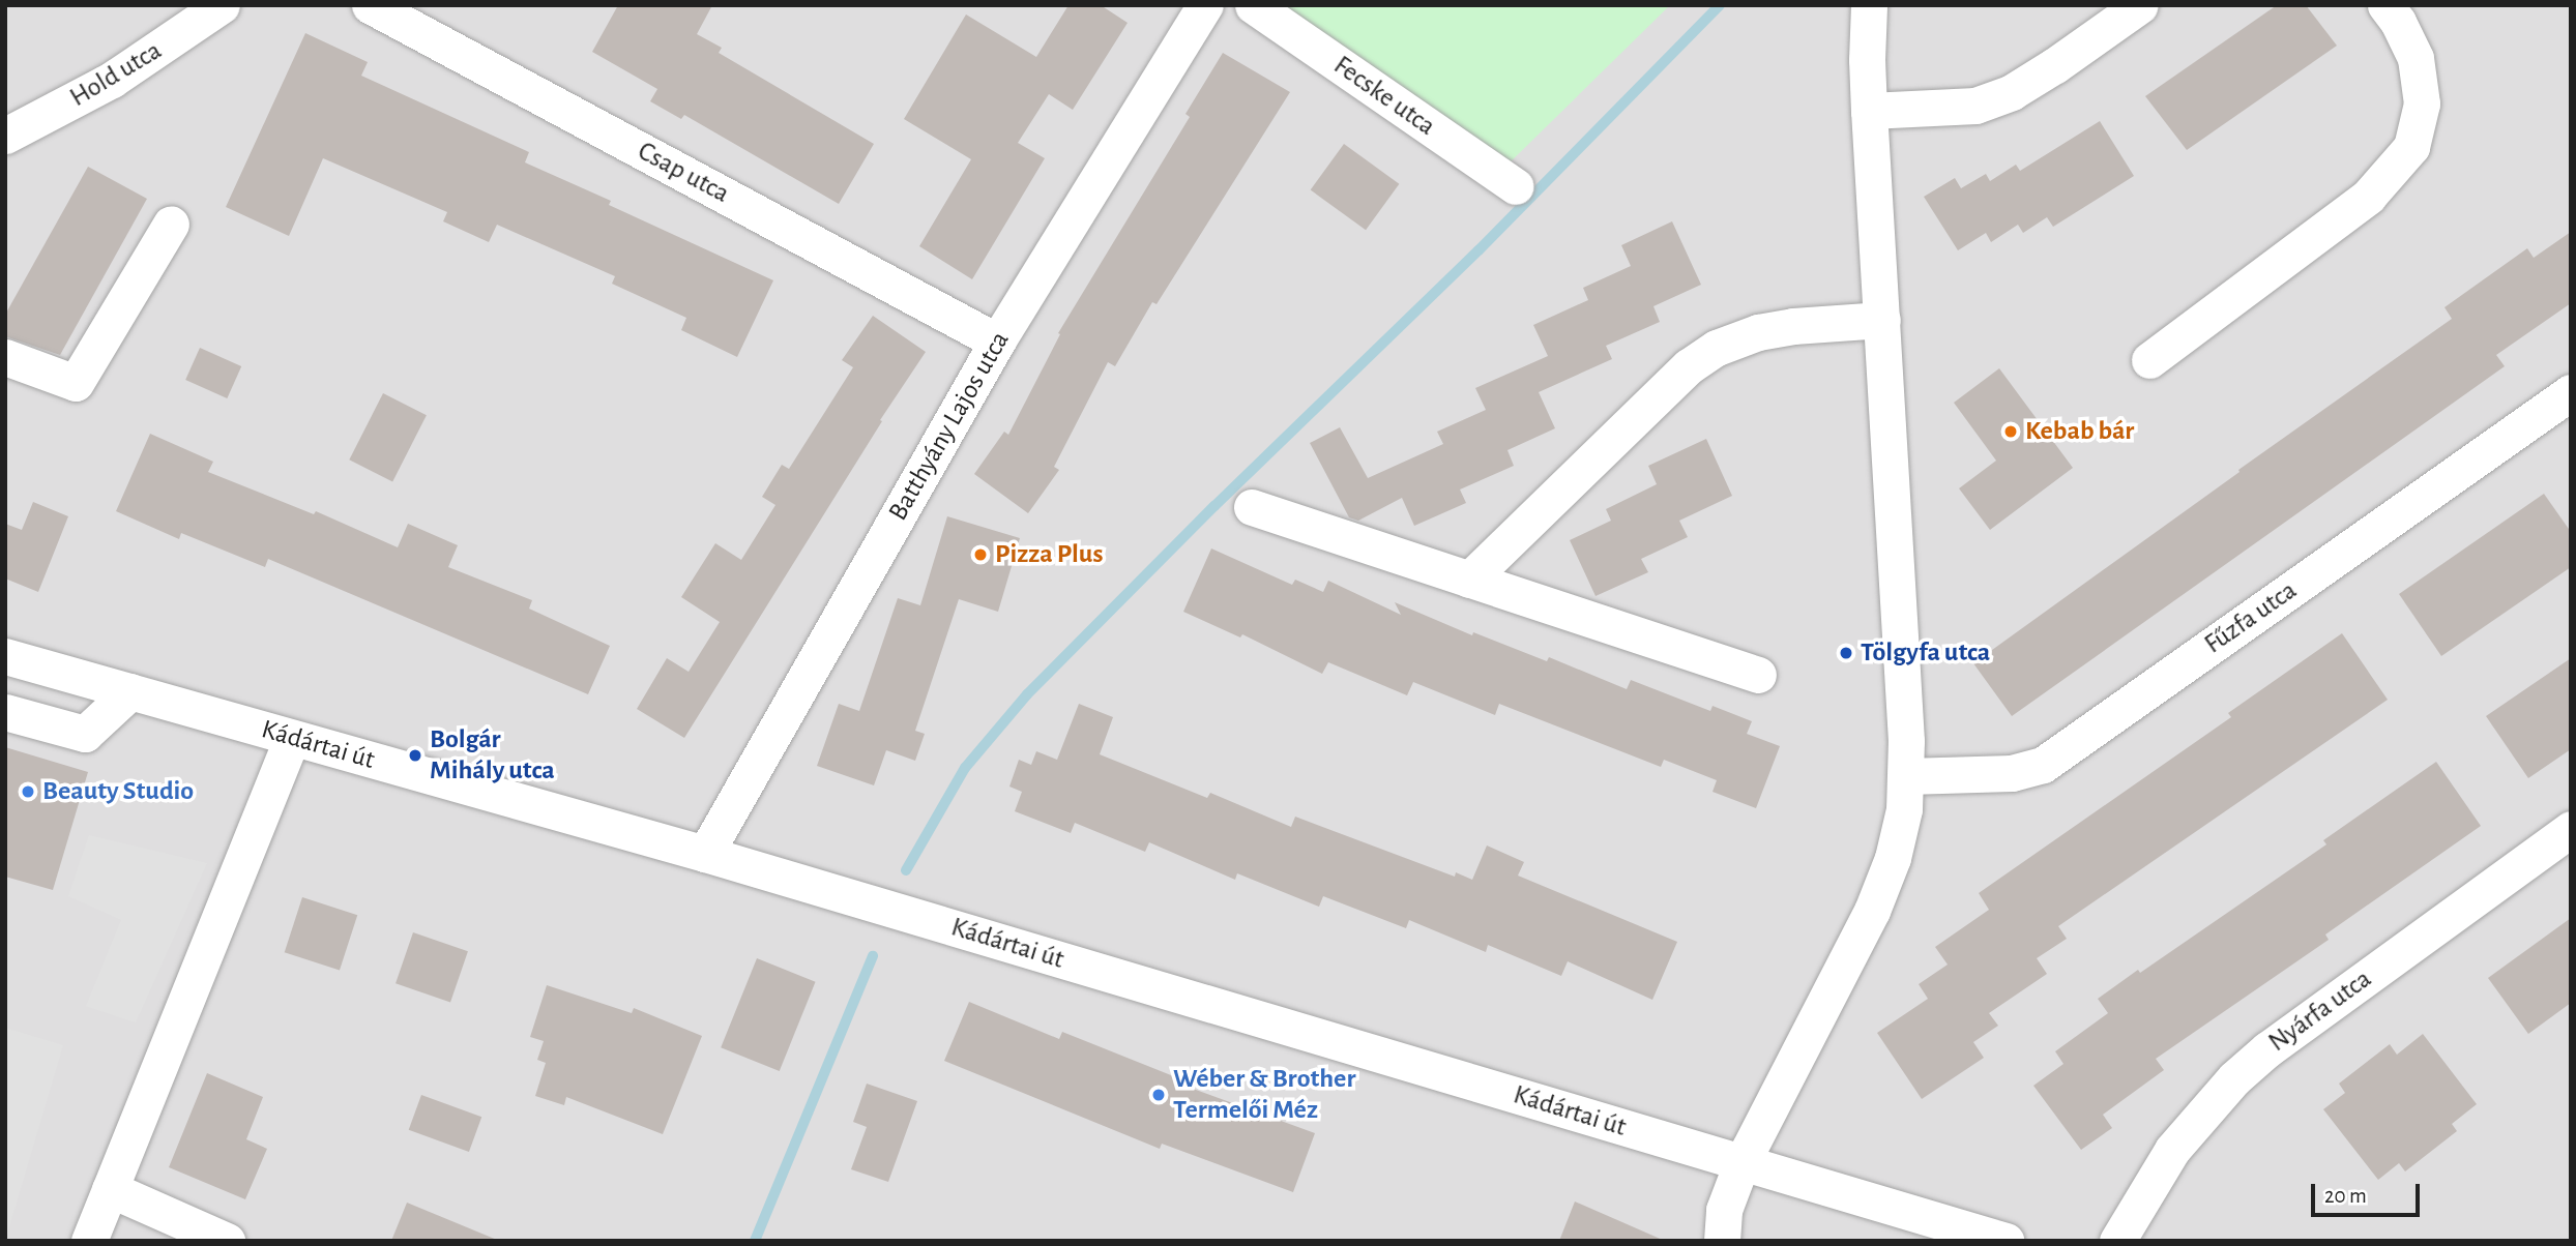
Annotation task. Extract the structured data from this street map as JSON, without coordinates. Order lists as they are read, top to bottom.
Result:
{
  "streets": {
    "street": [
      "Hold utca",
      "Fecske utca",
      "Csap utca",
      "Batthyány Lajos utca",
      "Fűzfa utca",
      "Kádártai út",
      "Nyárfa utca"
    ]
  },
  "crossings": [
    ["Csap utca", "Batthyány Lajos utca"],
    ["Batthyány Lajos utca", "Kádártai út"]
  ],
  "places": [
    "Kebab bár",
    "Pizza Plus",
    "Tölgyfa utca",
    "Bolgár Mihály utca",
    "Beauty Studio",
    "Wéber & Brother Termelői Méz"
  ],
  "scale_bar": "20 m"
}
